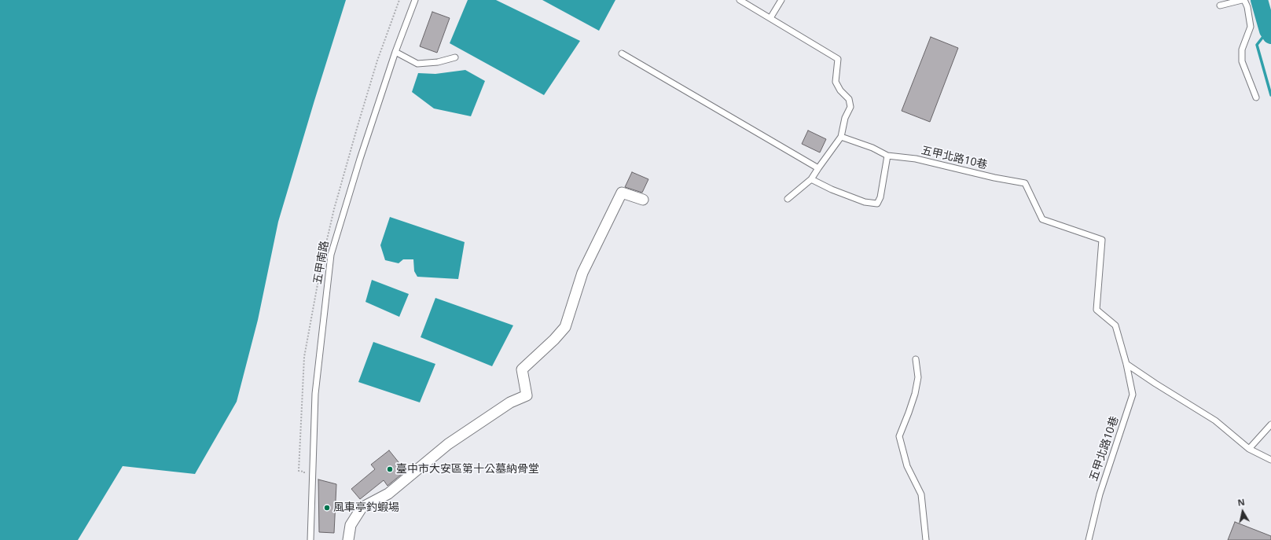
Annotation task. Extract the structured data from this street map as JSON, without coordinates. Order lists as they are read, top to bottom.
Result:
{
  "streets": {
    "lane": ["五甲北路10巷", "五甲南路"]
  },
  "places": ["臺中市大安區第十公墓納骨堂", "風車亭釣蝦場"],
  "north": "top"
}
